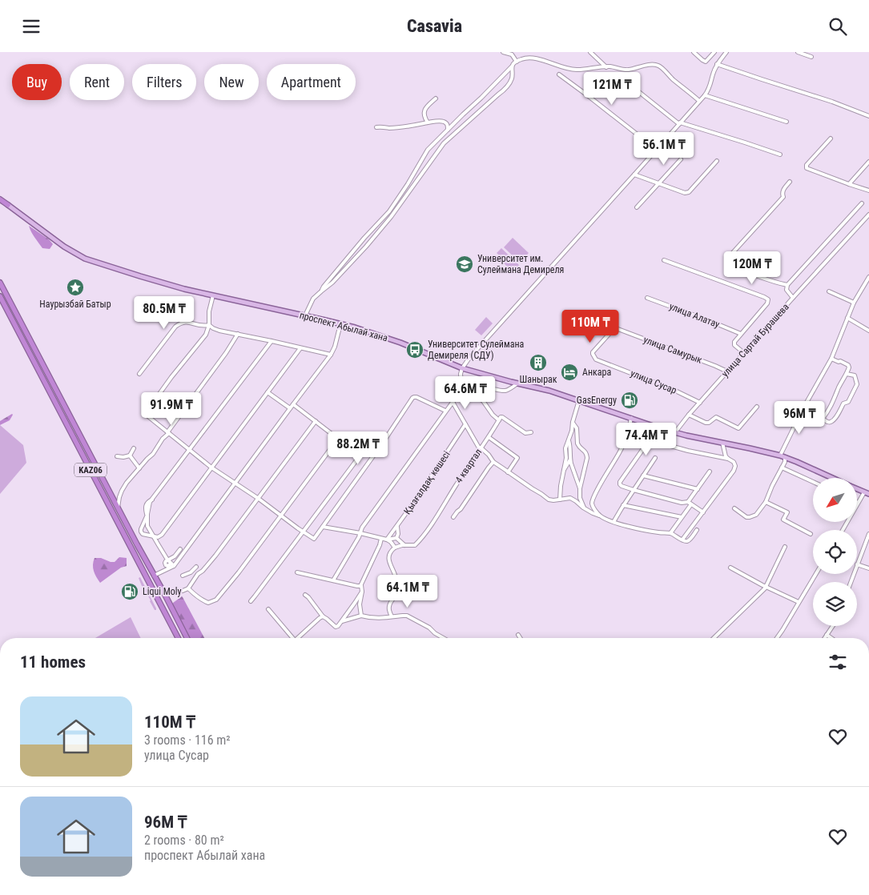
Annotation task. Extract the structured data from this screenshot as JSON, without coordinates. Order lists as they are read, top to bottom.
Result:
{
  "streets": {
    "highway": ["KАZ06"],
    "main road": ["проспект Абылай хана"],
    "street": [
      "улица Алатау",
      "улица Сартай Бурашева",
      "улица Самурык",
      "улица Сусар",
      "4 квартал",
      "Қызғалдақ көшесі"
    ]
  },
  "crossings": [
    ["проспект Абылай хана", "улица Сартай Бурашева"],
    ["улица Сартай Бурашева", "улица Самурык"],
    ["улица Сартай Бурашева", "улица Сусар"],
    ["улица Самурык", "улица Сусар"]
  ],
  "places": {
    "school or university": ["Университет им. Сулеймана Демиреля"],
    "place": ["Наурызбай Батыр"],
    "bus stop": ["Университет Сулеймана Демиреля (СДУ)"],
    "building": ["Шанырак"],
    "hotel": ["Анкара"],
    "fuel station": ["GasEnergy", "Liqui Moly"]
  },
  "north": "bottom left",
  "page": {
    "header": "Casavia",
    "chip": [
      "Buy",
      "Rent",
      "Filters",
      "New",
      "Apartment"
    ],
    "price": [
      "121M ₸",
      "56.1M ₸",
      "120M ₸",
      "80.5M ₸",
      "110M ₸",
      "64.6M ₸",
      "91.9M ₸",
      "96M ₸",
      "74.4M ₸",
      "88.2M ₸",
      "64.1M ₸"
    ],
    "heading": "11 homes",
    "list": [
      {
        "name": "110M ₸",
        "note": "3 rooms · 116 m² · улица Сусар"
      },
      {
        "name": "96M ₸",
        "note": "2 rooms · 80 m² · проспект Абылай хана"
      }
    ]
  }
}
